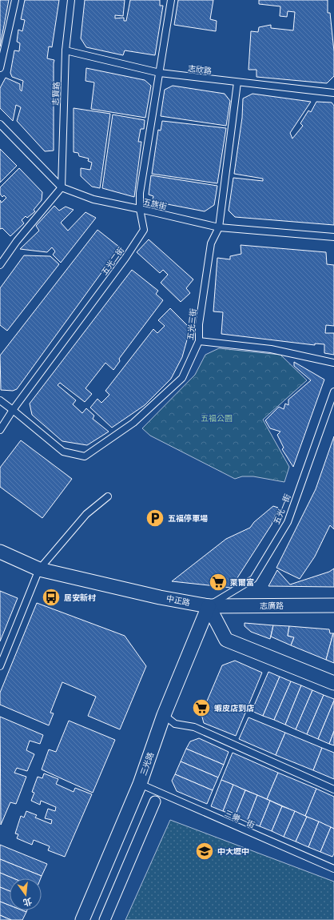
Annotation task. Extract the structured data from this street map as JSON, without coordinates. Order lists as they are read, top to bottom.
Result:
{
  "streets": {
    "street": ["中正路", "志廣路", "三光路"],
    "lane": [
      "志欣路",
      "志賢路",
      "五族街",
      "五光二街",
      "五光三街",
      "五光一街",
      "三樂一街"
    ]
  },
  "crossings": [
    ["志欣路", "志賢路"],
    ["志欣路", "五光二街"],
    ["志欣路", "五光三街"],
    ["志賢路", "五族街"],
    ["五族街", "五光二街"],
    ["五族街", "五光三街"],
    ["五光二街", "五光三街"],
    ["五光一街", "中正路"],
    ["五光一街", "志廣路"],
    ["五光一街", "三光路"],
    ["中正路", "志廣路"],
    ["中正路", "三光路"],
    ["志廣路", "三光路"],
    ["三光路", "三樂一街"]
  ],
  "parks": ["五福公園"],
  "places": {
    "parking": ["五福停車場"],
    "supermarket": ["萊爾富", "蝦皮店到店"],
    "bus stop": ["居安新村"],
    "school or university": ["中大壢中"]
  },
  "north": "bottom"
}
